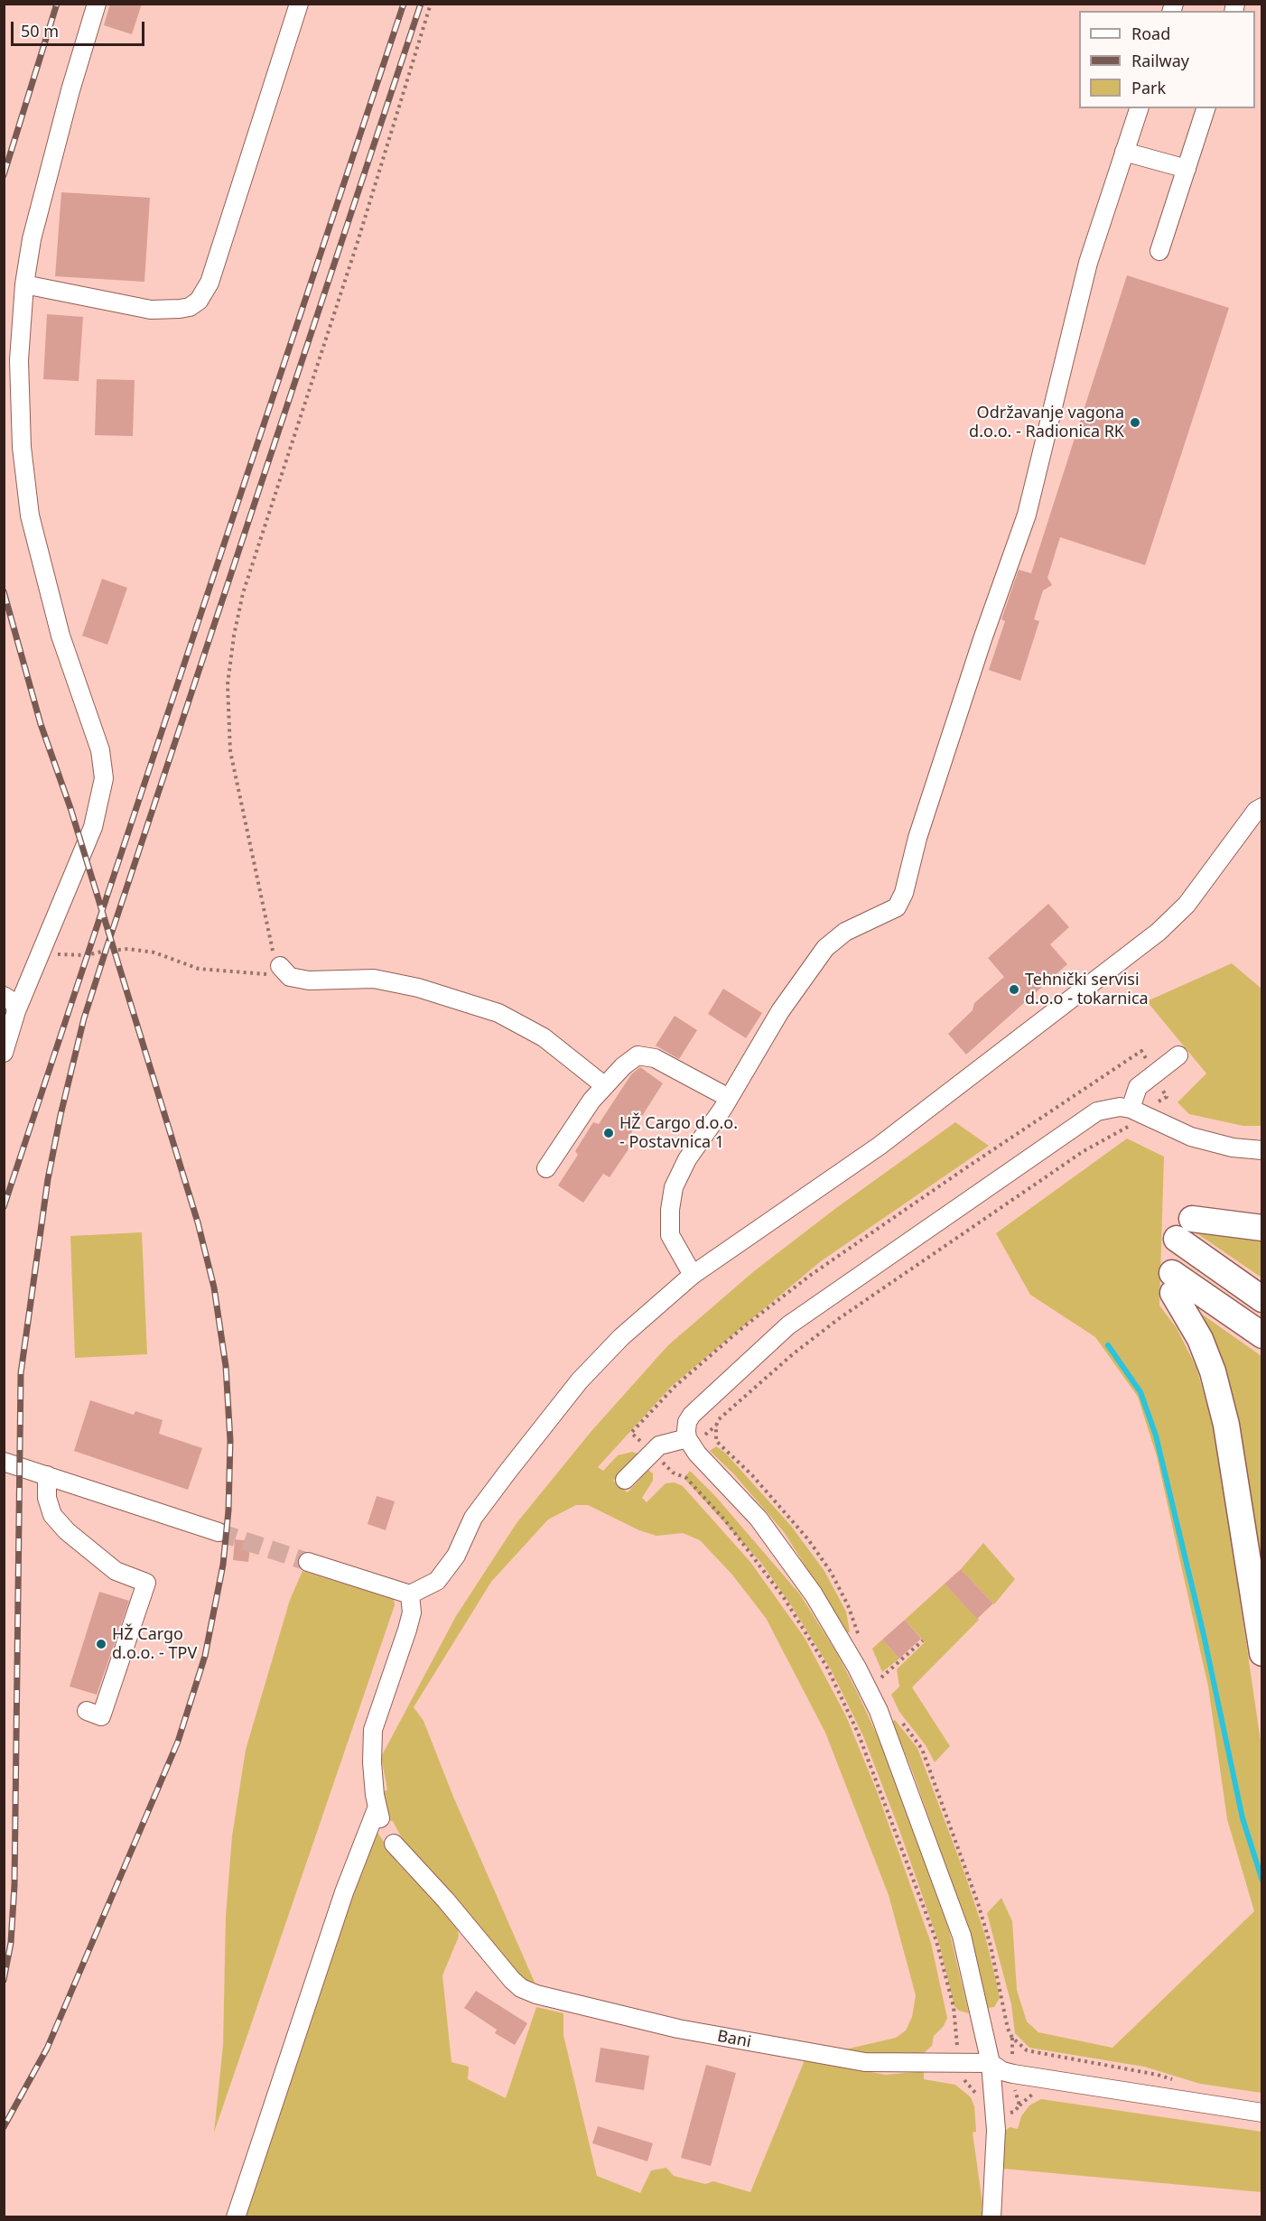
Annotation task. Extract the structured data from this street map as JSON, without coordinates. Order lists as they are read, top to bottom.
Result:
{
  "streets": {
    "street": ["Bani"]
  },
  "places": [
    "Održavanje vagona d.o.o. - Radionica RK",
    "Tehnički servisi d.o.o - tokarnica",
    "HŽ Cargo d.o.o. - Postavnica 1",
    "HŽ Cargo d.o.o. - TPV"
  ],
  "legend": ["Road", "Railway", "Park"],
  "scale_bar": "50 m"
}
